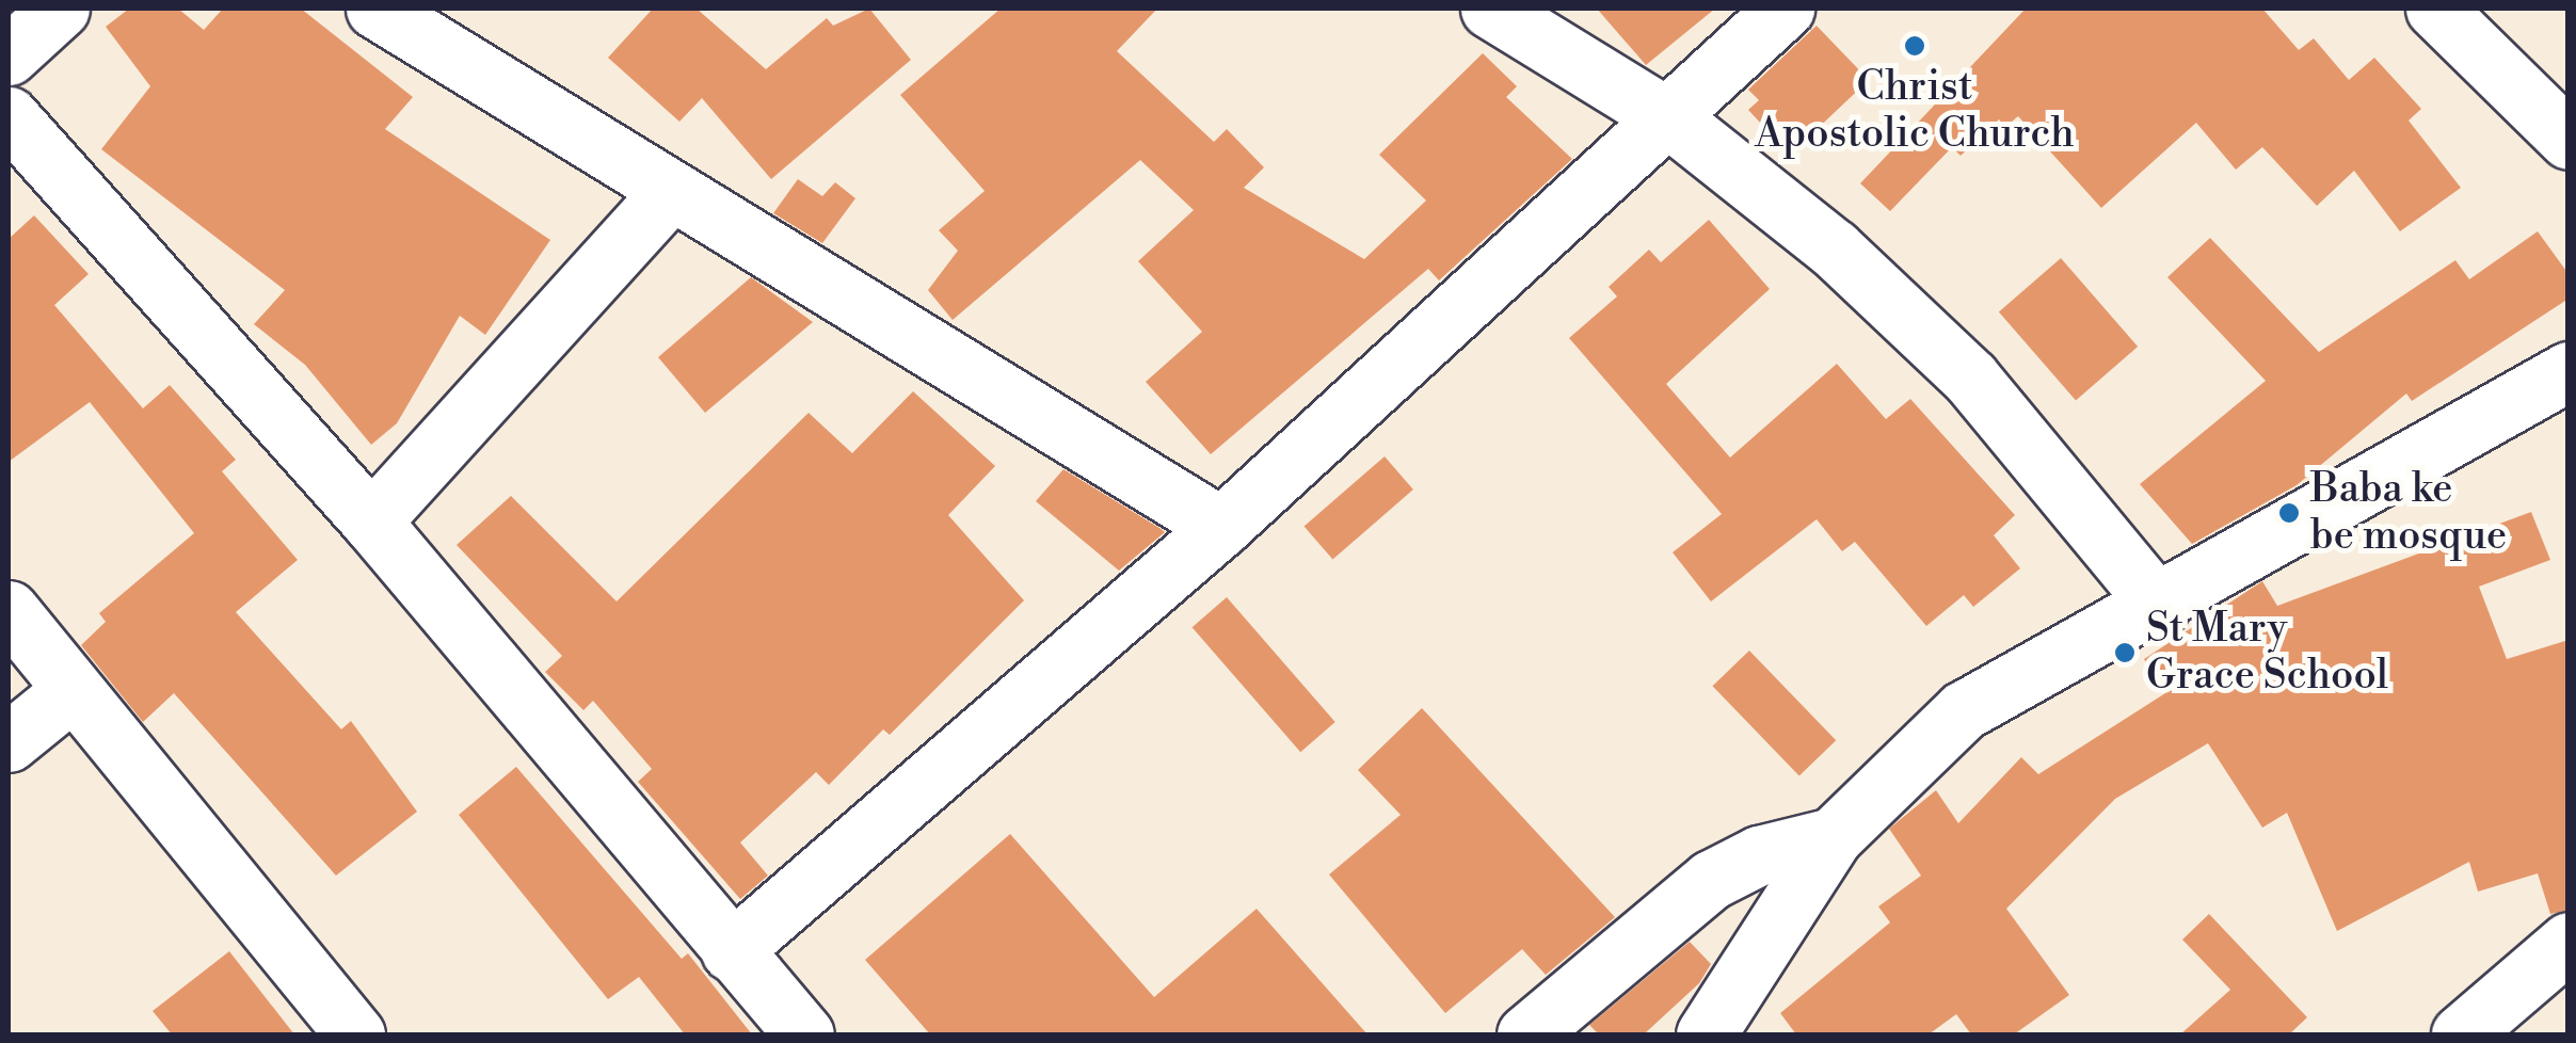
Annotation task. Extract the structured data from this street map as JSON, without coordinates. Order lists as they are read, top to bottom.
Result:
{
  "places": ["Christ Apostolic Church", "Baba ke be mosque", "St Mary Grace School"]
}
